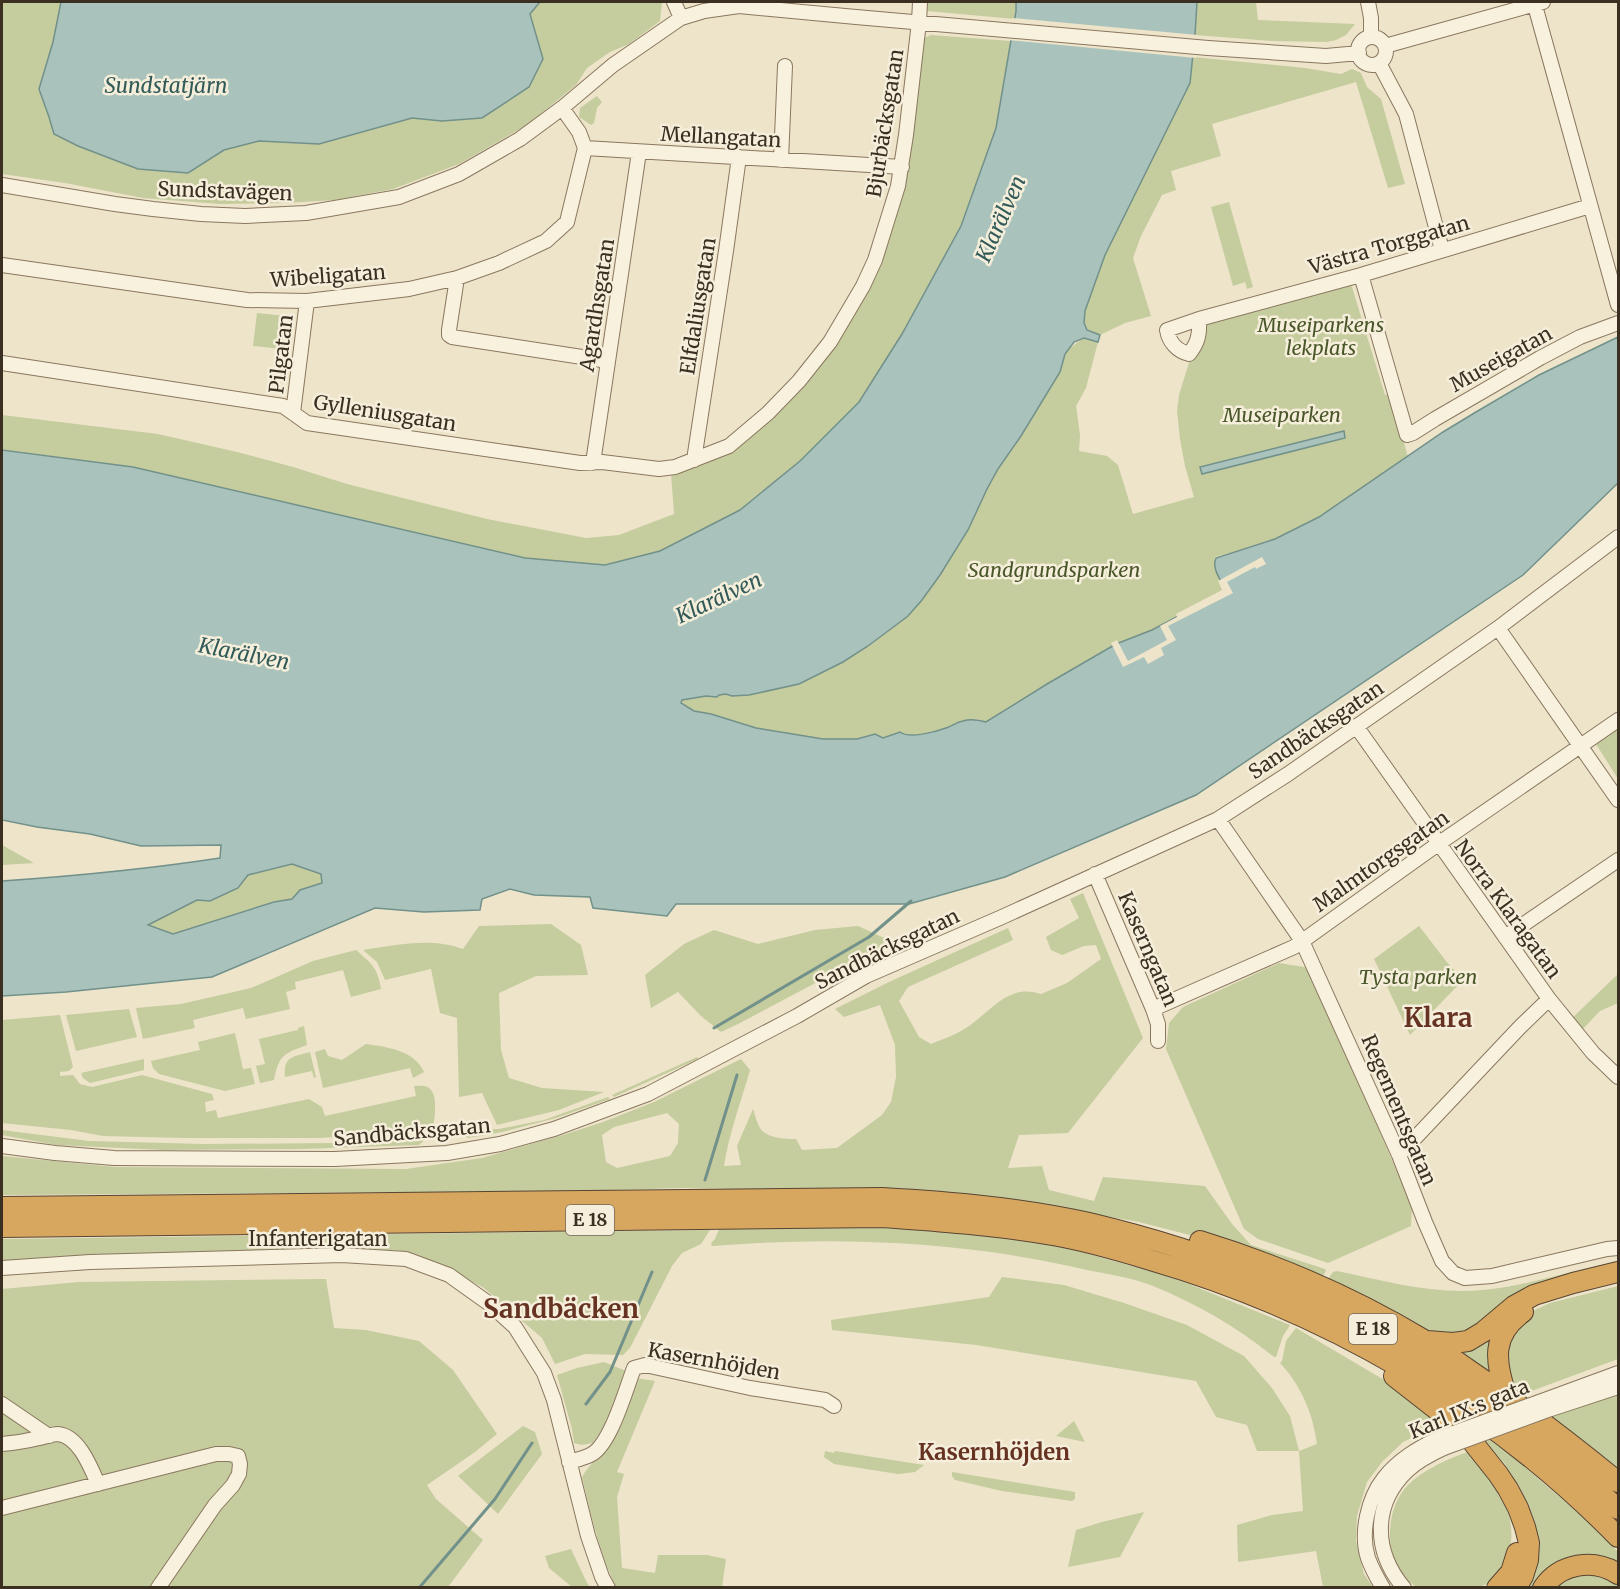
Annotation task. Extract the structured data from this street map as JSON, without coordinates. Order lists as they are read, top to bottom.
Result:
{
  "streets": {
    "highway": ["E 18"],
    "street": [
      "Bjurbäcksgatan",
      "Mellangatan",
      "Sundstavägen",
      "Västra Torggatan",
      "Wibeligatan",
      "Agardhsgatan",
      "Elfdaliusgatan",
      "Pilgatan",
      "Museigatan",
      "Gylleniusgatan",
      "Sandbäcksgatan",
      "Malmtorgsgatan",
      "Norra Klaragatan",
      "Kaserngatan",
      "Regementsgatan",
      "Infanterigatan",
      "Kasernhöjden",
      "Karl IX:s gata"
    ]
  },
  "crossings": [
    ["Bjurbäcksgatan", "Mellangatan"],
    ["Bjurbäcksgatan", "Sundstavägen"],
    ["Bjurbäcksgatan", "Elfdaliusgatan"],
    ["Bjurbäcksgatan", "Gylleniusgatan"],
    ["Mellangatan", "Wibeligatan"],
    ["Mellangatan", "Agardhsgatan"],
    ["Mellangatan", "Elfdaliusgatan"],
    ["Västra Torggatan", "Museigatan"],
    ["Wibeligatan", "Pilgatan"],
    ["Agardhsgatan", "Gylleniusgatan"],
    ["Elfdaliusgatan", "Gylleniusgatan"],
    ["Pilgatan", "Gylleniusgatan"],
    ["Sandbäcksgatan", "Norra Klaragatan"],
    ["Sandbäcksgatan", "Kaserngatan"],
    ["Sandbäcksgatan", "Regementsgatan"],
    ["Malmtorgsgatan", "Norra Klaragatan"],
    ["Malmtorgsgatan", "Kaserngatan"],
    ["Malmtorgsgatan", "Regementsgatan"],
    ["Infanterigatan", "Kasernhöjden"]
  ],
  "districts": ["Klara", "Sandbäcken", "Kasernhöjden"],
  "water": ["Sundstatjärn", "Klarälven"],
  "parks": [
    "Museiparkens lekplats",
    "Museiparken",
    "Sandgrundsparken",
    "Tysta parken"
  ]
}
